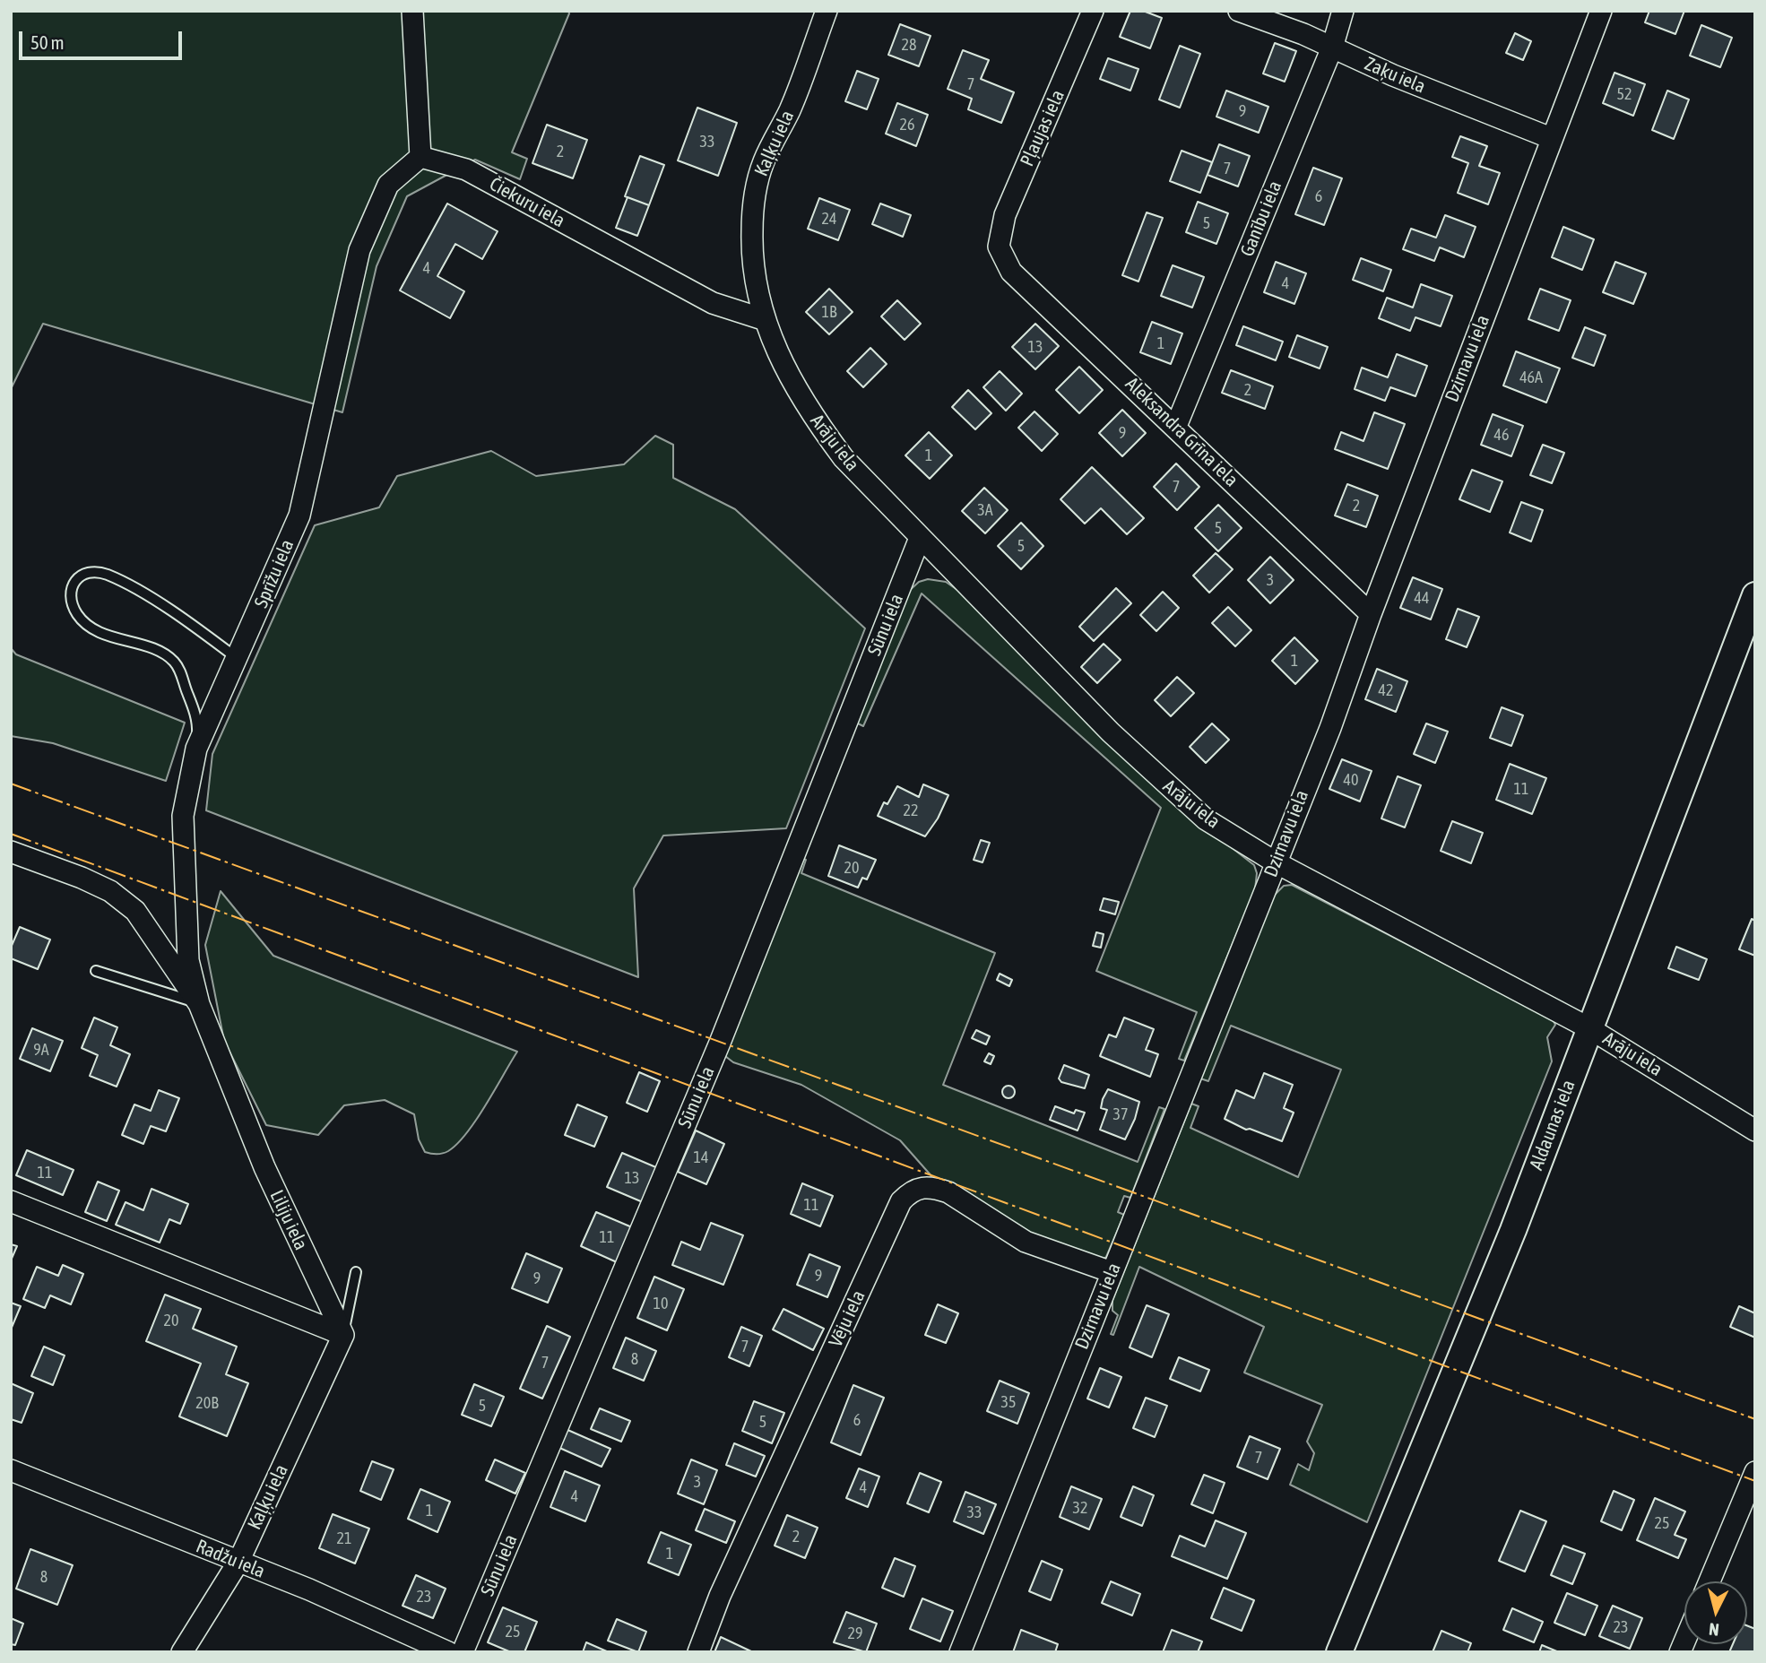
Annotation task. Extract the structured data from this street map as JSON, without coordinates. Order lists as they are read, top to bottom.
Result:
{
  "streets": {
    "street": [
      "Zaķu iela",
      "Pļaujas iela",
      "Kaļķu iela",
      "Čiekuru iela",
      "Ganību iela",
      "Dzirnavu iela",
      "Aleksandra Grīna iela",
      "Arāju iela",
      "Sprīžu iela",
      "Sūnu iela",
      "Aldaunas iela",
      "Liliju iela",
      "Vēju iela",
      "Radžu iela"
    ]
  },
  "crossings": [
    ["Zaķu iela", "Ganību iela"],
    ["Zaķu iela", "Dzirnavu iela"],
    ["Pļaujas iela", "Aleksandra Grīna iela"],
    ["Kaļķu iela", "Čiekuru iela"],
    ["Kaļķu iela", "Arāju iela"],
    ["Kaļķu iela", "Liliju iela"],
    ["Kaļķu iela", "Radžu iela"],
    ["Čiekuru iela", "Arāju iela"],
    ["Čiekuru iela", "Sprīžu iela"],
    ["Ganību iela", "Aleksandra Grīna iela"],
    ["Dzirnavu iela", "Aleksandra Grīna iela"],
    ["Dzirnavu iela", "Arāju iela"],
    ["Dzirnavu iela", "Vēju iela"],
    ["Arāju iela", "Sūnu iela"],
    ["Arāju iela", "Aldaunas iela"],
    ["Sprīžu iela", "Liliju iela"]
  ],
  "house_numbers": [
    "28",
    "7",
    "52",
    "9",
    "26",
    "33",
    "2",
    "7",
    "6",
    "24",
    "5",
    "4",
    "4",
    "1B",
    "1",
    "13",
    "46A",
    "2",
    "9",
    "46",
    "1",
    "7",
    "2",
    "3A",
    "5",
    "5",
    "3",
    "44",
    "1",
    "42",
    "40",
    "11",
    "22",
    "20",
    "9A",
    "37",
    "14",
    "11",
    "13",
    "11",
    "11",
    "9",
    "9",
    "10",
    "20",
    "7",
    "8",
    "7",
    "35",
    "20B",
    "5",
    "6",
    "5",
    "7",
    "3",
    "4",
    "4",
    "32",
    "1",
    "33",
    "25",
    "2",
    "21",
    "1",
    "8",
    "23",
    "23",
    "25",
    "29"
  ],
  "scale_bar": "50 m",
  "north": "bottom"
}
